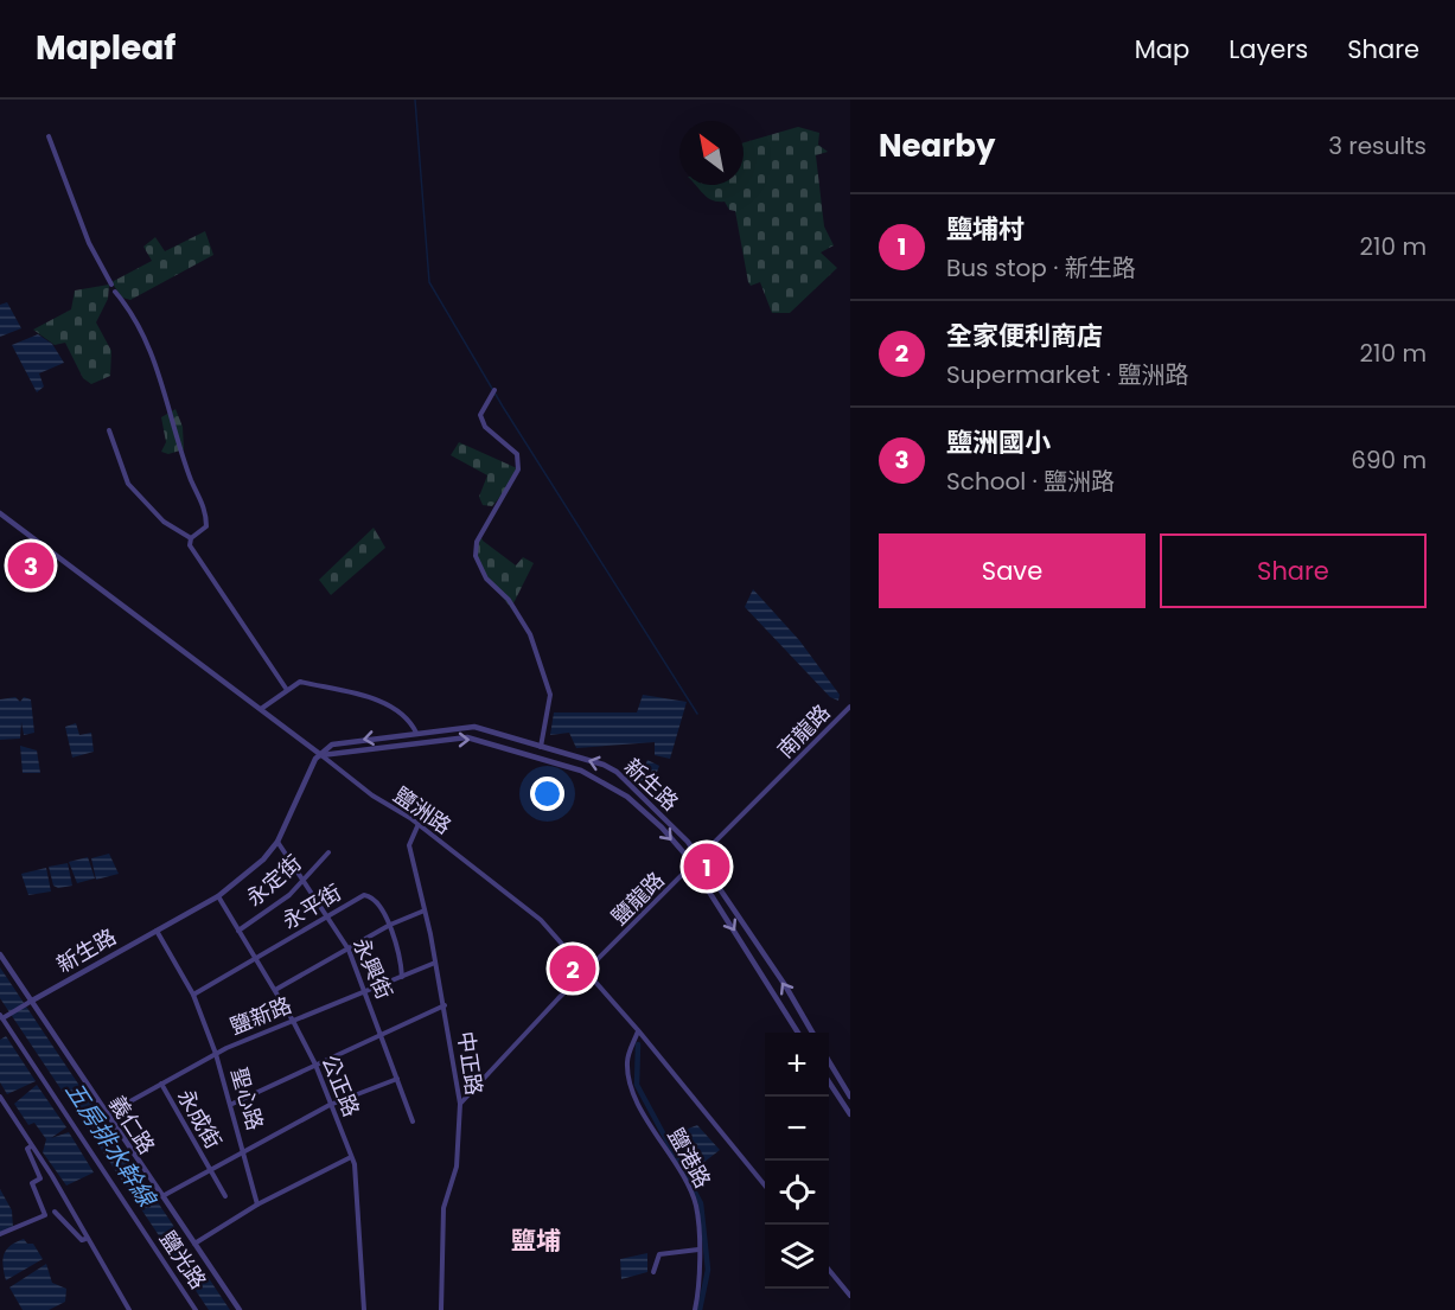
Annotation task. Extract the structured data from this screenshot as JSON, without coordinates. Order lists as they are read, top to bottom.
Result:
{
  "streets": {
    "street": [
      "南龍路",
      "新生路",
      "鹽洲路",
      "永定街",
      "鹽龍路",
      "永平街",
      "永興街",
      "鹽新路",
      "中正路",
      "公正路",
      "聖心路",
      "永成街",
      "義仁路",
      "鹽港路",
      "鹽光路"
    ]
  },
  "crossings": [
    ["南龍路", "鹽龍路"],
    ["新生路", "鹽洲路"],
    ["新生路", "鹽龍路"],
    ["新生路", "永興街"],
    ["新生路", "公正路"],
    ["新生路", "聖心路"],
    ["新生路", "義仁路"],
    ["新生路", "鹽光路"],
    ["鹽洲路", "鹽龍路"],
    ["鹽洲路", "中正路"],
    ["鹽洲路", "鹽港路"],
    ["永定街", "永興街"],
    ["永定街", "公正路"],
    ["鹽龍路", "中正路"],
    ["永平街", "永興街"],
    ["永平街", "鹽新路"],
    ["永平街", "公正路"],
    ["永平街", "聖心路"],
    ["永興街", "鹽新路"],
    ["鹽新路", "中正路"],
    ["鹽新路", "公正路"],
    ["鹽新路", "聖心路"],
    ["鹽新路", "永成街"],
    ["鹽新路", "義仁路"]
  ],
  "districts": ["鹽埔"],
  "water": ["五房排水幹線"],
  "north": "top left",
  "page": {
    "header": "Mapleaf",
    "nav": ["Map", "Layers", "Share"],
    "heading": ["Nearby", "3 results"],
    "list": [
      {
        "mark": "1",
        "name": "鹽埔村",
        "note": "Bus stop · 新生路",
        "value": "210 m"
      },
      {
        "mark": "2",
        "name": "全家便利商店",
        "note": "Supermarket · 鹽洲路",
        "value": "210 m"
      },
      {
        "mark": "3",
        "name": "鹽洲國小",
        "note": "School · 鹽洲路",
        "value": "690 m"
      }
    ],
    "buttons": ["Save", "Share"],
    "pins": ["3", "1", "2"],
    "map_buttons": ["+", "−"]
  }
}
